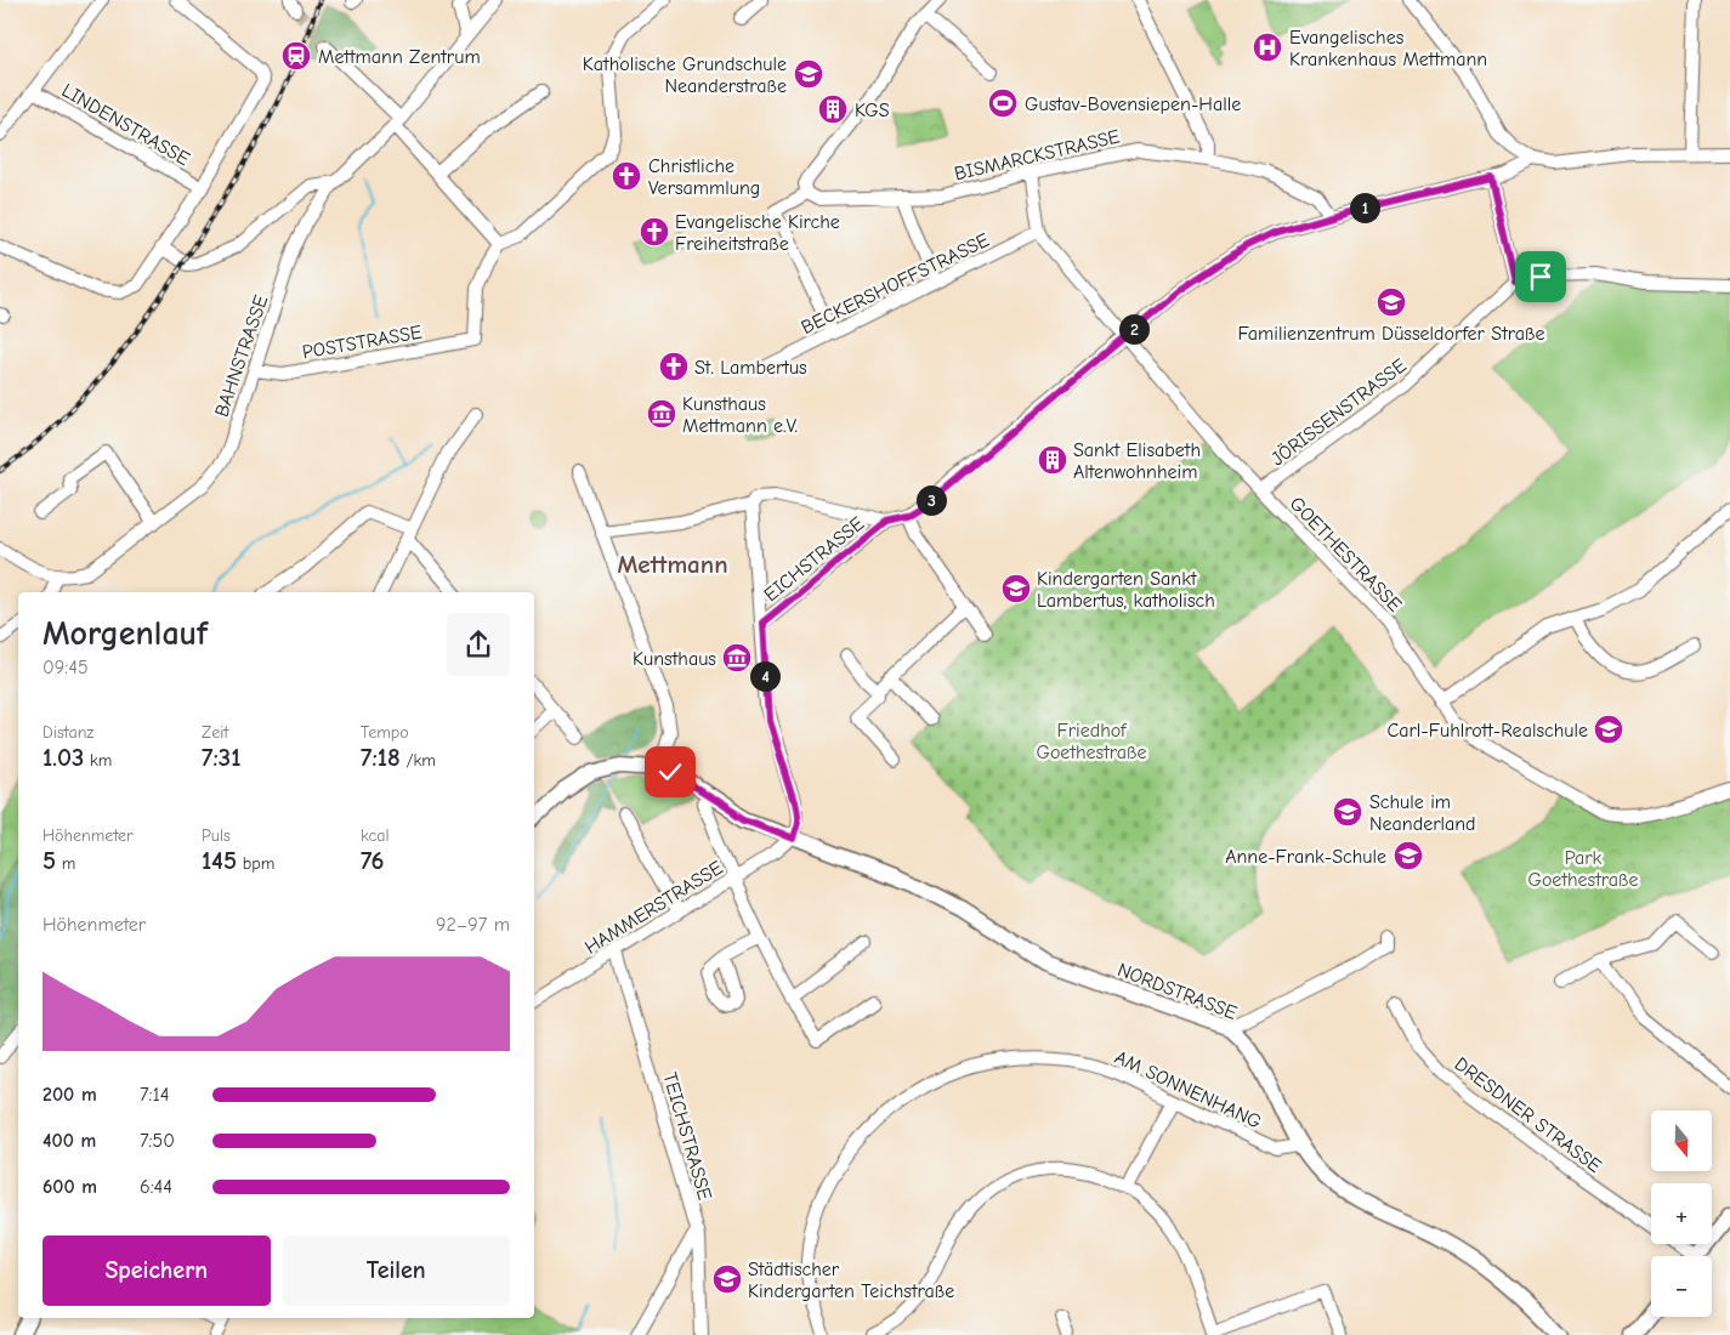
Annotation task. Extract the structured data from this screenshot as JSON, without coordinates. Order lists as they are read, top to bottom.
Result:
{
  "streets": {
    "main road": ["NORDSTRASSE"],
    "street": [
      "LINDENSTRASSE",
      "BISMARCKSTRASSE",
      "BECKERSHOFFSTRASSE",
      "POSTSTRASSE",
      "BAHNSTRASSE",
      "JÖRISSENSTRASSE",
      "GOETHESTRASSE",
      "EICHSTRASSE",
      "HAMMERSTRASSE",
      "AM SONNENHANG",
      "DRESDNER STRASSE",
      "TEICHSTRASSE"
    ]
  },
  "crossings": [
    ["BISMARCKSTRASSE", "GOETHESTRASSE"],
    ["BECKERSHOFFSTRASSE", "GOETHESTRASSE"],
    ["POSTSTRASSE", "BAHNSTRASSE"],
    ["JÖRISSENSTRASSE", "GOETHESTRASSE"],
    ["HAMMERSTRASSE", "NORDSTRASSE"],
    ["HAMMERSTRASSE", "TEICHSTRASSE"],
    ["NORDSTRASSE", "AM SONNENHANG"]
  ],
  "districts": ["Mettmann"],
  "parks": ["Friedhof Goethestraße", "Park Goethestraße"],
  "places": {
    "hospital": ["Evangelisches Krankenhaus Mettmann"],
    "station": ["Mettmann Zentrum"],
    "school or university": [
      "Katholische Grundschule Neanderstraße",
      "Familienzentrum Düsseldorfer Straße",
      "Kindergarten Sankt Lambertus, katholisch",
      "Carl-Fuhlrott-Realschule",
      "Schule im Neanderland",
      "Anne-Frank-Schule",
      "Städtischer Kindergarten Teichstraße"
    ],
    "sports": ["Gustav-Bovensiepen-Halle"],
    "building": ["KGS", "Sankt Elisabeth Altenwohnheim"],
    "church": ["Christliche Versammlung", "Evangelische Kirche Freiheitstraße", "St. Lambertus"],
    "museum": ["Kunsthaus Mettmann e.V.", "Kunsthaus"]
  },
  "north": "bottom",
  "page": {
    "pins": [
      "1",
      "2",
      "3",
      "4"
    ],
    "heading": ["Morgenlauf", "09:45"],
    "stats": [
      ["Distanz", "1.03 km"],
      ["Zeit", "7:31"],
      ["Tempo", "7:18 /km"],
      ["Höhenmeter", "5 m"],
      ["Puls", "145 bpm"],
      ["kcal", "76"]
    ],
    "chart": ["Höhenmeter", "92–97 m"],
    "list": [
      {
        "name": "200 m",
        "note": "7:14"
      },
      {
        "name": "400 m",
        "note": "7:50"
      },
      {
        "name": "600 m",
        "note": "6:44"
      }
    ],
    "map_buttons": ["+", "−"],
    "buttons": ["Speichern", "Teilen"]
  }
}
